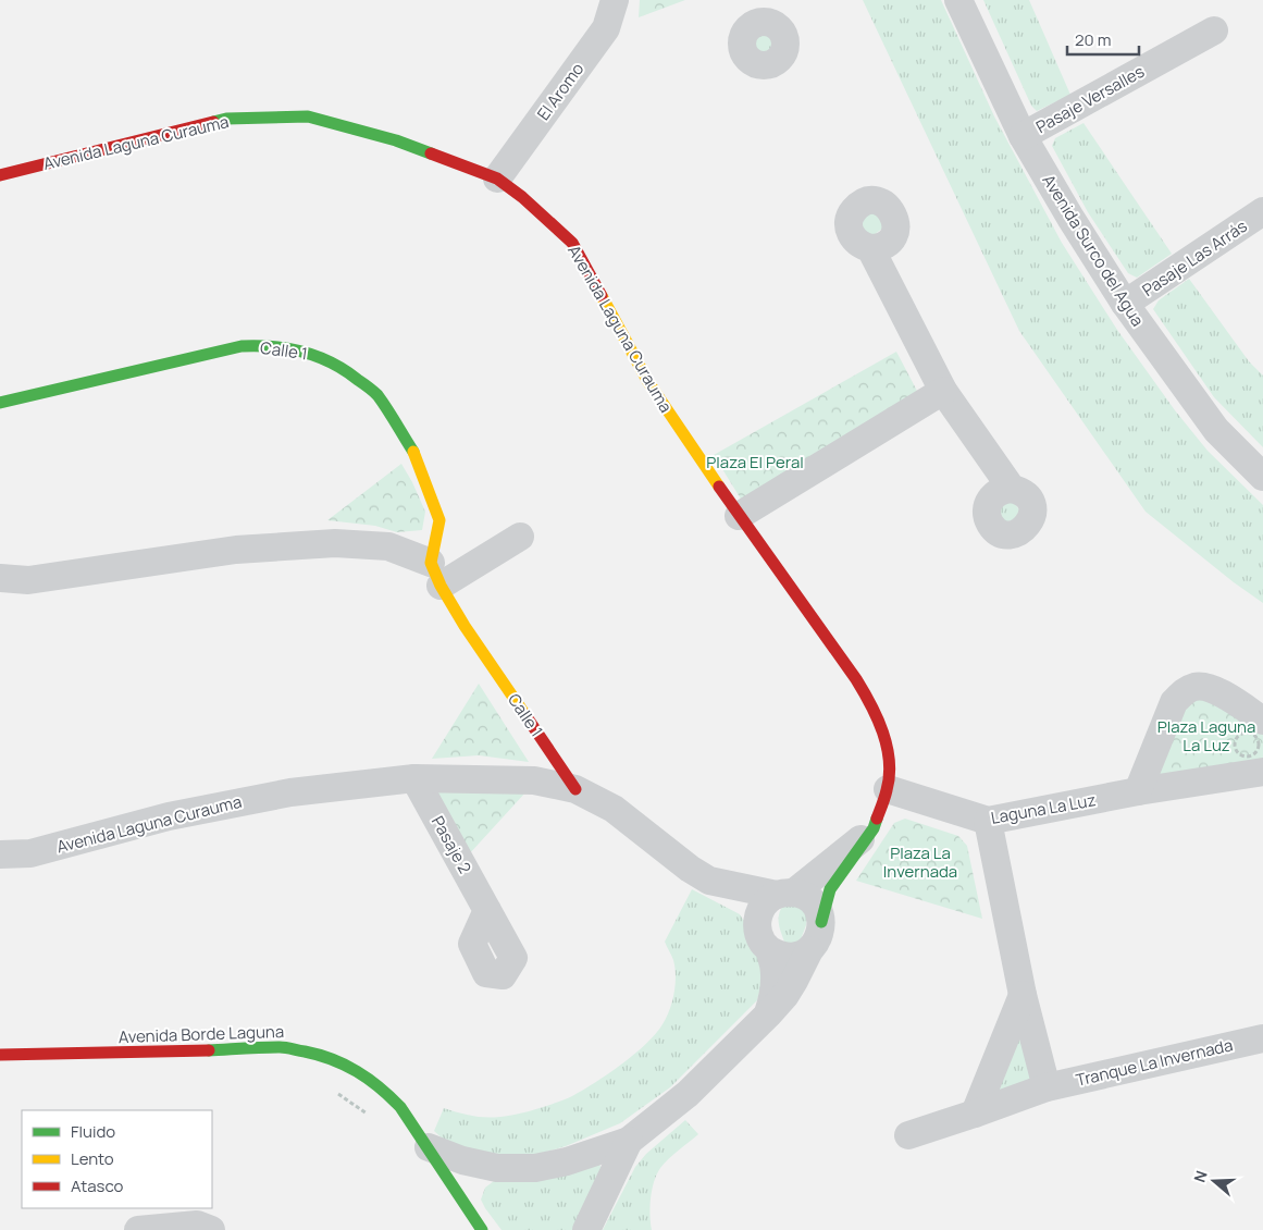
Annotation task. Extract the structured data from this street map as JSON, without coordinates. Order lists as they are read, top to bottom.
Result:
{
  "streets": {
    "street": [
      "El Aromo",
      "Pasaje Versalles",
      "Avenida Laguna Curauma",
      "Avenida Surco del Agua",
      "Pasaje Las Arrás",
      "Calle 1",
      "Laguna La Luz",
      "Pasaje 2",
      "Avenida Borde Laguna",
      "Tranque La Invernada"
    ]
  },
  "crossings": [
    ["El Aromo", "Avenida Laguna Curauma"],
    ["Pasaje Versalles", "Avenida Surco del Agua"],
    ["Avenida Laguna Curauma", "Calle 1"],
    ["Avenida Laguna Curauma", "Laguna La Luz"],
    ["Avenida Laguna Curauma", "Pasaje 2"],
    ["Avenida Laguna Curauma", "Avenida Borde Laguna"],
    ["Avenida Surco del Agua", "Pasaje Las Arrás"]
  ],
  "parks": ["Plaza El Peral", "Plaza Laguna La Luz", "Plaza La Invernada"],
  "legend": ["Fluido", "Lento", "Atasco"],
  "scale_bar": "20 m",
  "north": "left"
}
